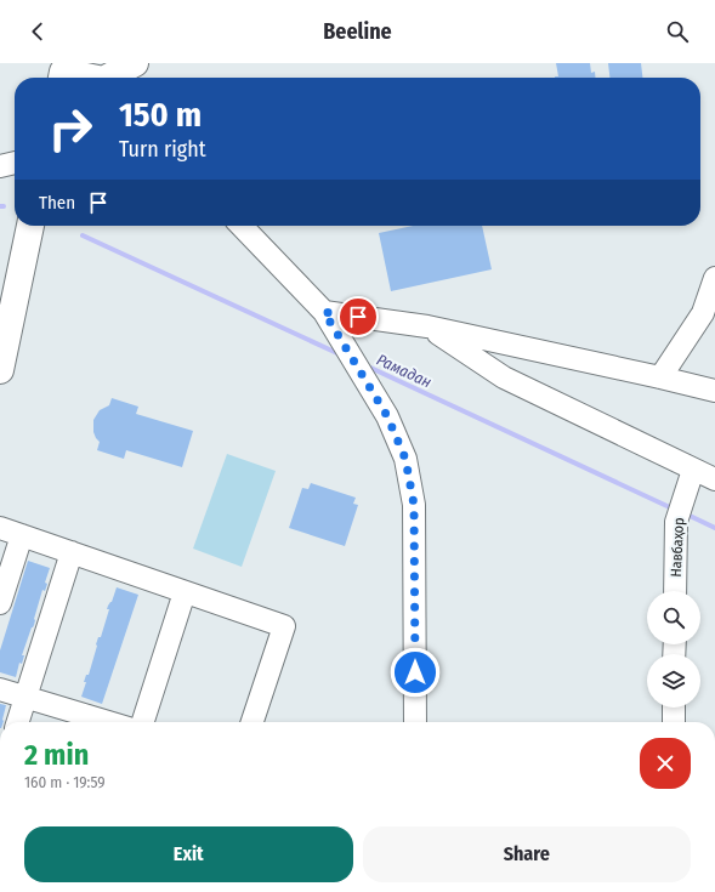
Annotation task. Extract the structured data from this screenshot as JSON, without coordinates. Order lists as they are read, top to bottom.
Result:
{
  "streets": {
    "street": ["Навбаҳор"]
  },
  "water": ["Рамадан"],
  "page": {
    "header": "Beeline",
    "turn": ["150 m", "Turn right"],
    "then": "Then",
    "heading": ["2 min", "160 m · 19:59"],
    "buttons": ["Exit", "Share"]
  }
}
